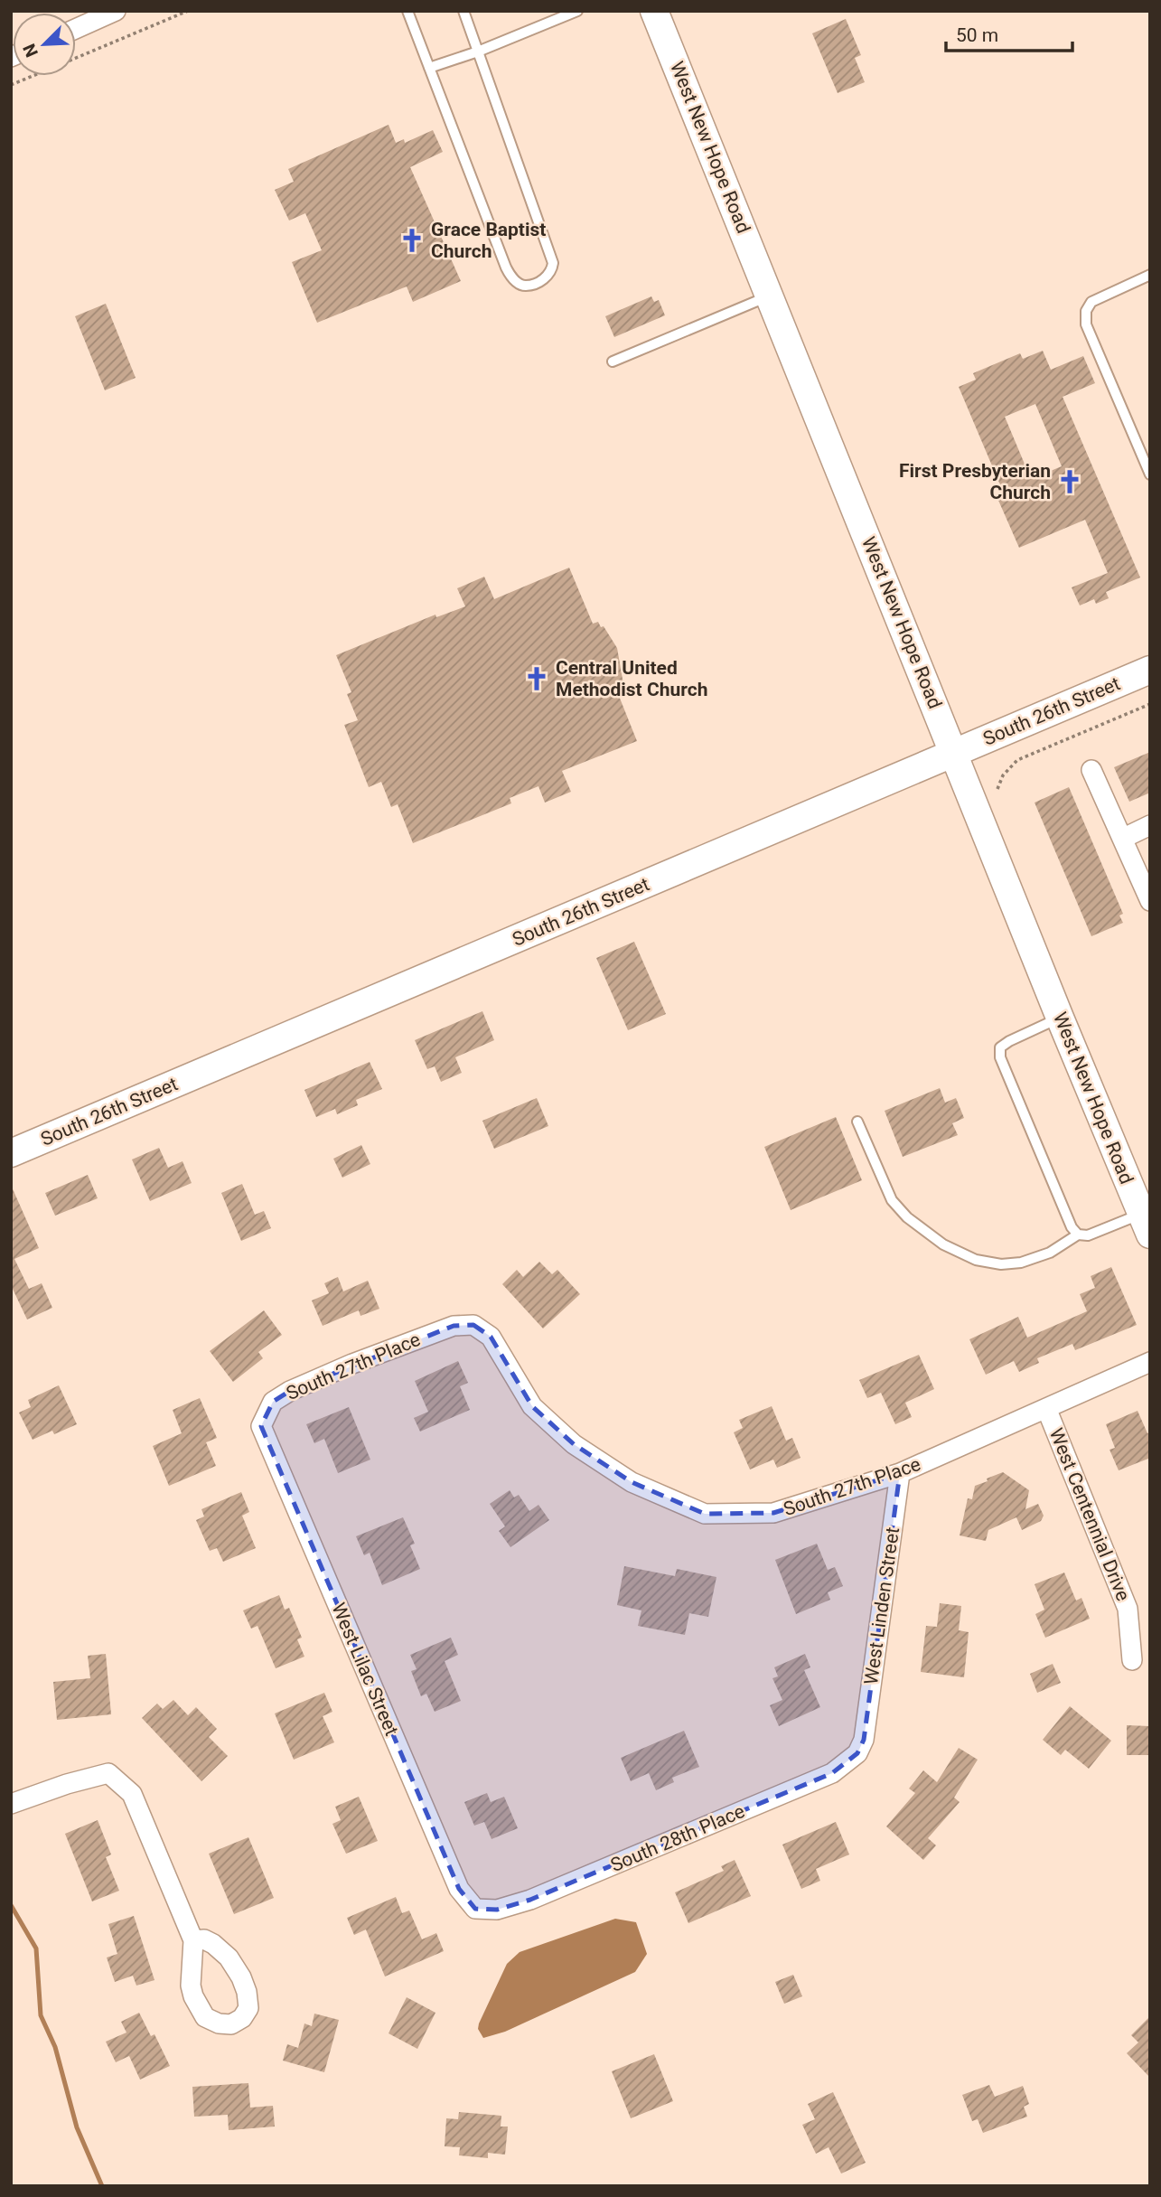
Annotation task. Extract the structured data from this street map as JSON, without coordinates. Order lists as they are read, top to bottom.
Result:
{
  "streets": {
    "main road": ["West New Hope Road", "South 26th Street"],
    "street": [
      "South 27th Place",
      "West Centennial Drive",
      "West Linden Street",
      "West Lilac Street",
      "South 28th Place"
    ]
  },
  "crossings": [
    ["West New Hope Road", "South 26th Street"],
    ["South 27th Place", "West Centennial Drive"],
    ["South 27th Place", "West Linden Street"],
    ["South 27th Place", "West Lilac Street"],
    ["West Linden Street", "South 28th Place"],
    ["West Lilac Street", "South 28th Place"]
  ],
  "places": {
    "church": ["Grace Baptist Church", "First Presbyterian Church", "Central United Methodist Church"]
  },
  "scale_bar": "50 m",
  "north": "bottom left"
}
